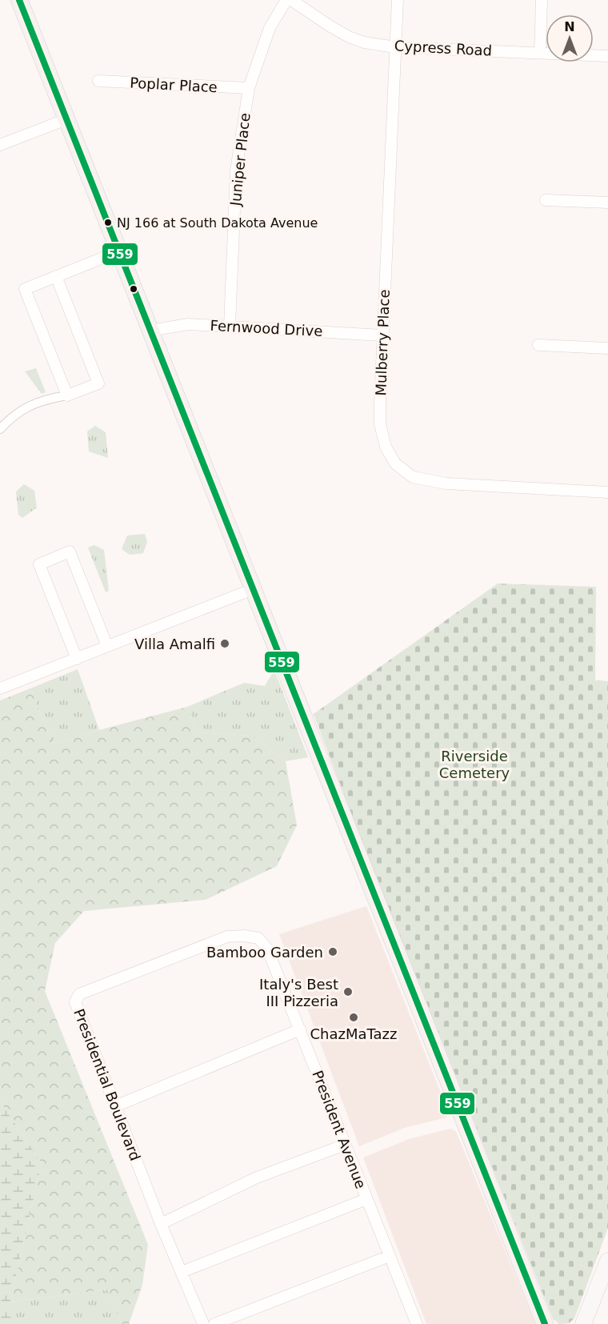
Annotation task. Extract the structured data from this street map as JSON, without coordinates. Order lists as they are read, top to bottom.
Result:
{
  "streets": {
    "street": [
      "Cypress Road",
      "Poplar Place",
      "Juniper Place",
      "Fernwood Drive",
      "Mulberry Place",
      "Presidential Boulevard",
      "President Avenue"
    ]
  },
  "crossings": [
    ["Cypress Road", "Mulberry Place"],
    ["Poplar Place", "Juniper Place"],
    ["Juniper Place", "Fernwood Drive"],
    ["Fernwood Drive", "Mulberry Place"],
    ["Presidential Boulevard", "President Avenue"]
  ],
  "parks": ["Riverside Cemetery"],
  "places": [
    "NJ 166 at South Dakota Avenue",
    "Villa Amalfi",
    "Bamboo Garden",
    "Italy's Best III Pizzeria",
    "ChazMaTazz"
  ],
  "lines": ["transit line 559"],
  "north": "top"
}
